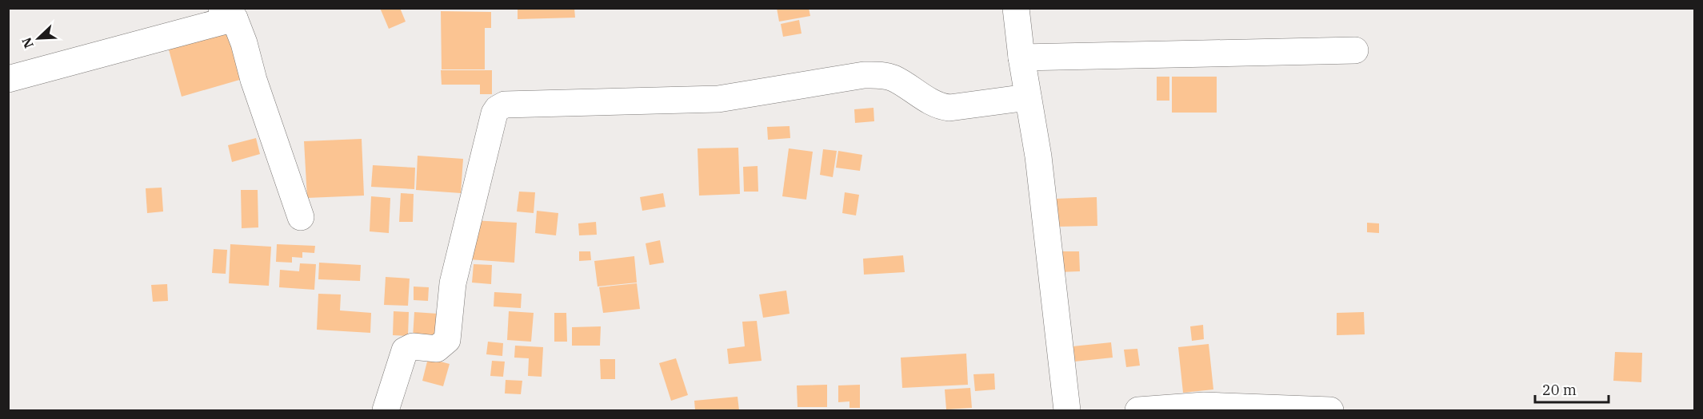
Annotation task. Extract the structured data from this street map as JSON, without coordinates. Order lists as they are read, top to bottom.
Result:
{
  "scale_bar": "20 m",
  "north": "bottom left"
}
